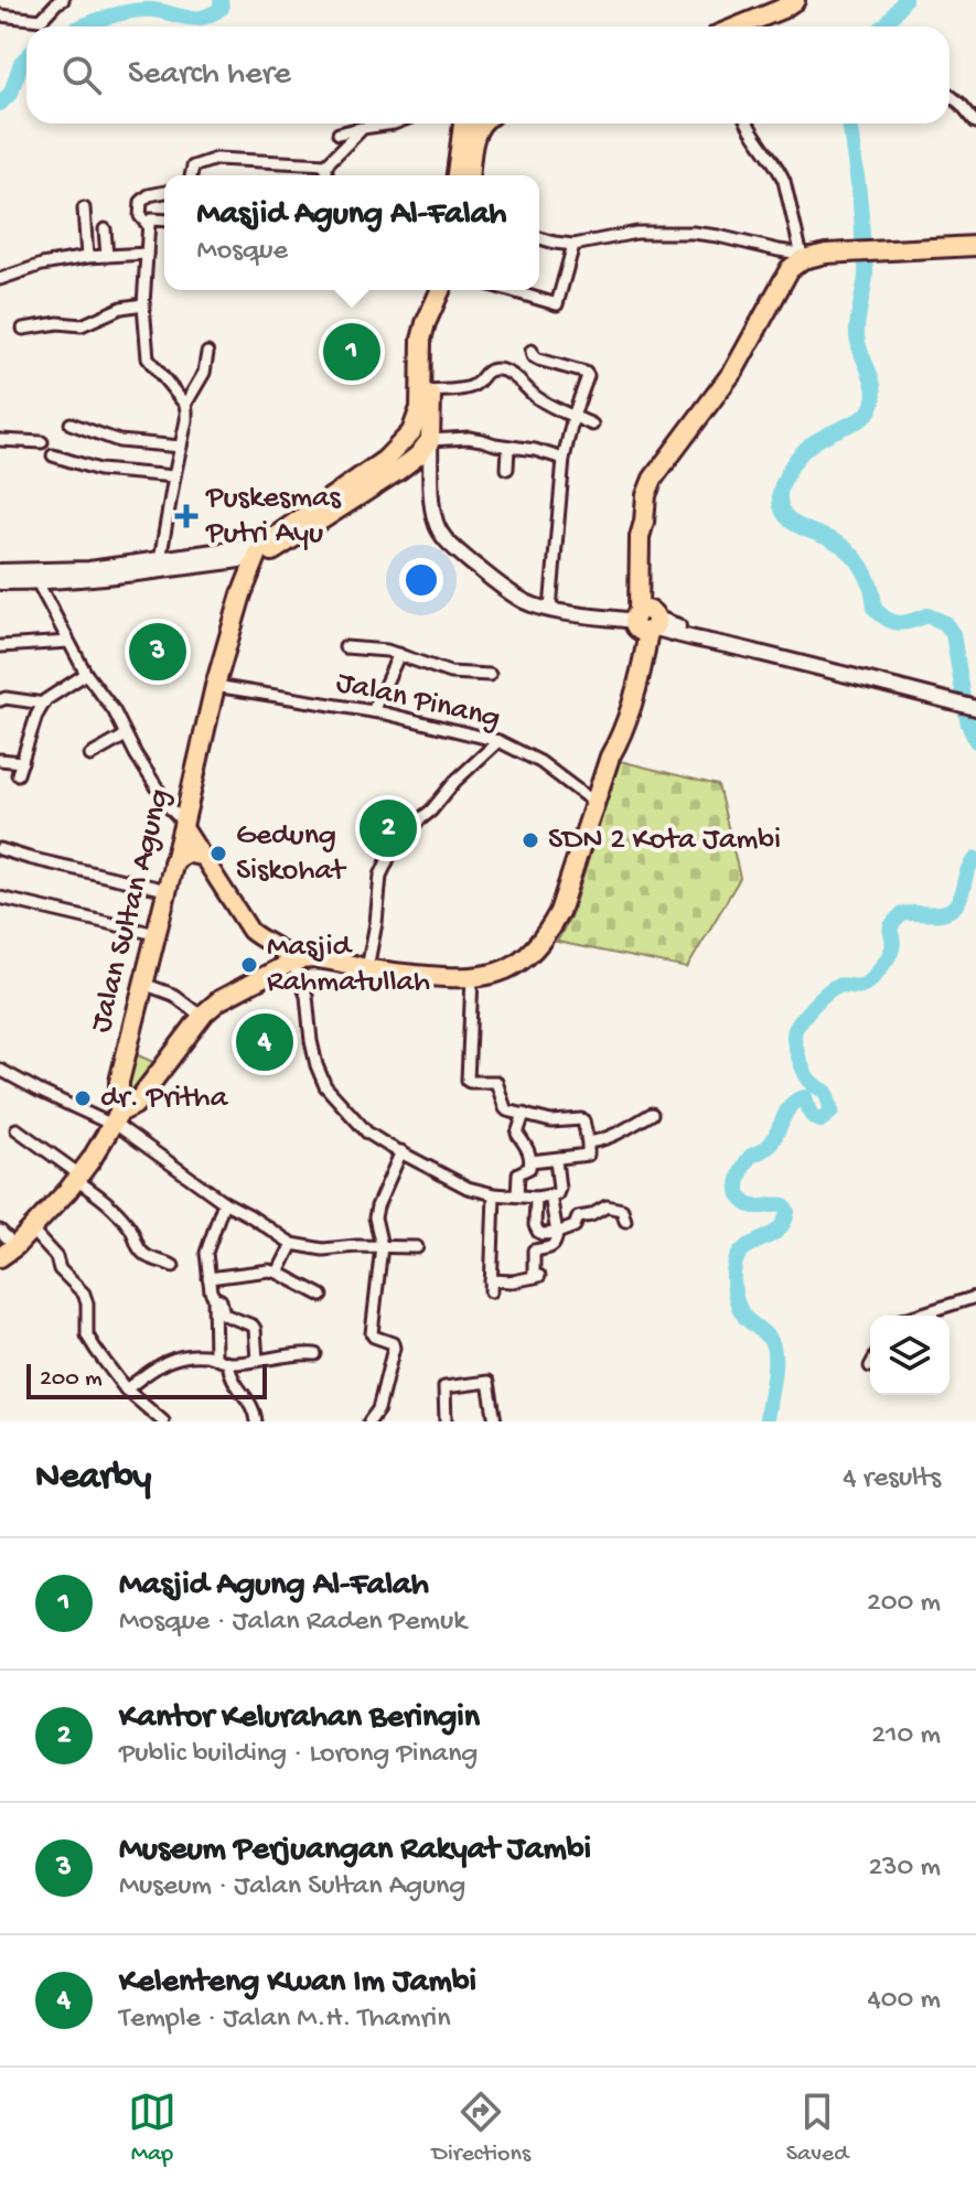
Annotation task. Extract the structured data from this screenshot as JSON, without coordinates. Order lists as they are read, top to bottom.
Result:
{
  "streets": {
    "highway": ["Jalan Sultan Agung"],
    "street": ["Jalan Pinang"]
  },
  "crossings": [
    ["Jalan Pinang", "Jalan Sultan Agung"]
  ],
  "places": {
    "health": ["Puskesmas Putri Ayu"],
    "other": [
      "SDN 2 Kota Jambi",
      "Gedung Siskohat",
      "Masjid Rahmatullah",
      "dr. Pritha"
    ]
  },
  "scale_bar": "200 m",
  "page": {
    "search": "Search here",
    "popup": ["Masjid Agung Al-Falah", "Mosque"],
    "pins": [
      "1",
      "3",
      "2",
      "4"
    ],
    "scale": "200 m",
    "heading": ["Nearby", "4 results"],
    "list": [
      {
        "mark": "1",
        "name": "Masjid Agung Al-Falah",
        "note": "Mosque · Jalan Raden Pemuk",
        "value": "200 m"
      },
      {
        "mark": "2",
        "name": "Kantor Kelurahan Beringin",
        "note": "Public building · Lorong Pinang",
        "value": "210 m"
      },
      {
        "mark": "3",
        "name": "Museum Perjuangan Rakyat Jambi",
        "note": "Museum · Jalan Sultan Agung",
        "value": "230 m"
      },
      {
        "mark": "4",
        "name": "Kelenteng Kwan Im Jambi",
        "note": "Temple · Jalan M.H. Thamrin",
        "value": "400 m"
      }
    ],
    "nav": ["Map", "Directions", "Saved"]
  }
}
